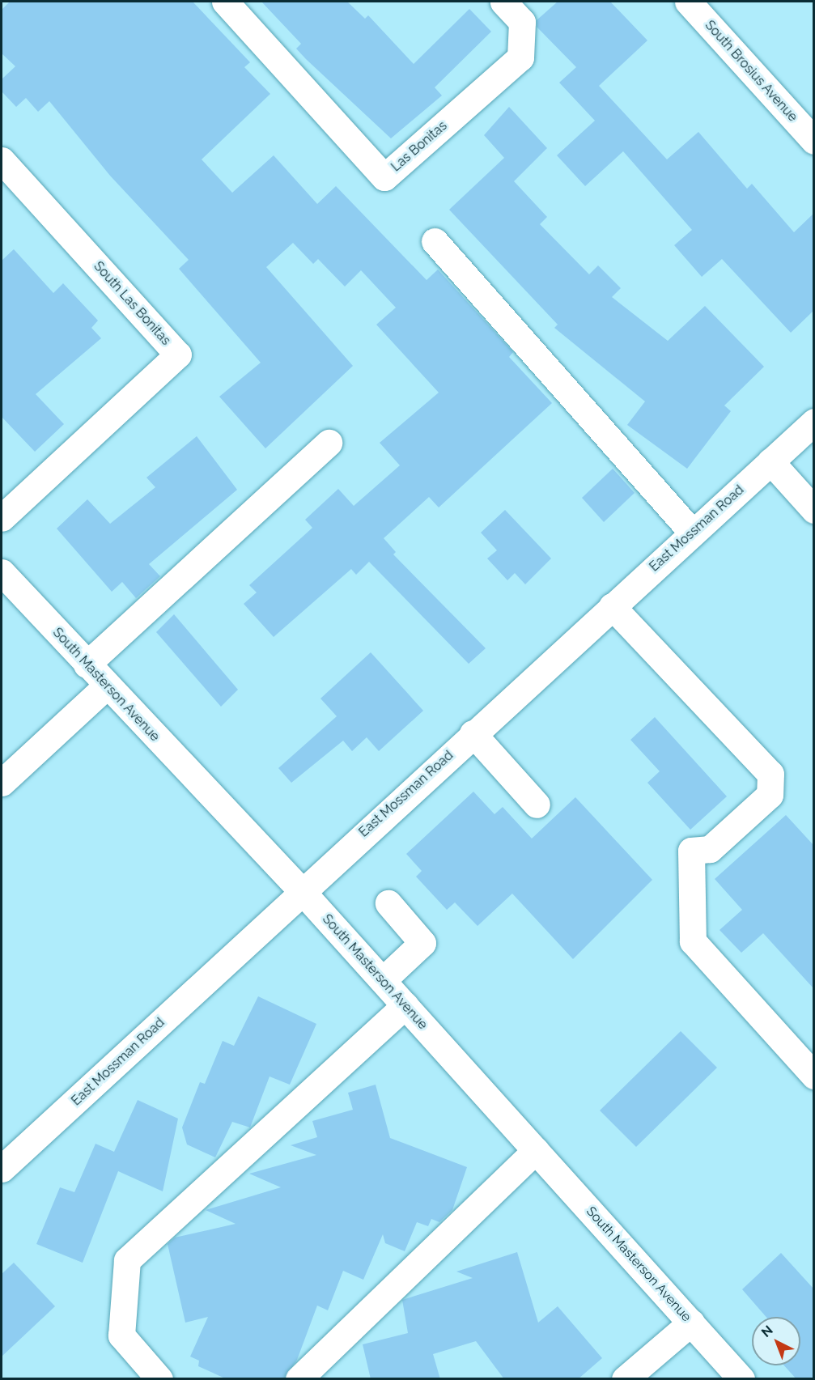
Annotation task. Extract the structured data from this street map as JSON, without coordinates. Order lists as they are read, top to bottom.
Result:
{
  "streets": {
    "street": [
      "South Brosius Avenue",
      "Las Bonitas",
      "South Las Bonitas",
      "East Mossman Road",
      "South Masterson Avenue"
    ]
  },
  "crossings": [
    ["East Mossman Road", "South Masterson Avenue"]
  ],
  "north": "top left"
}
